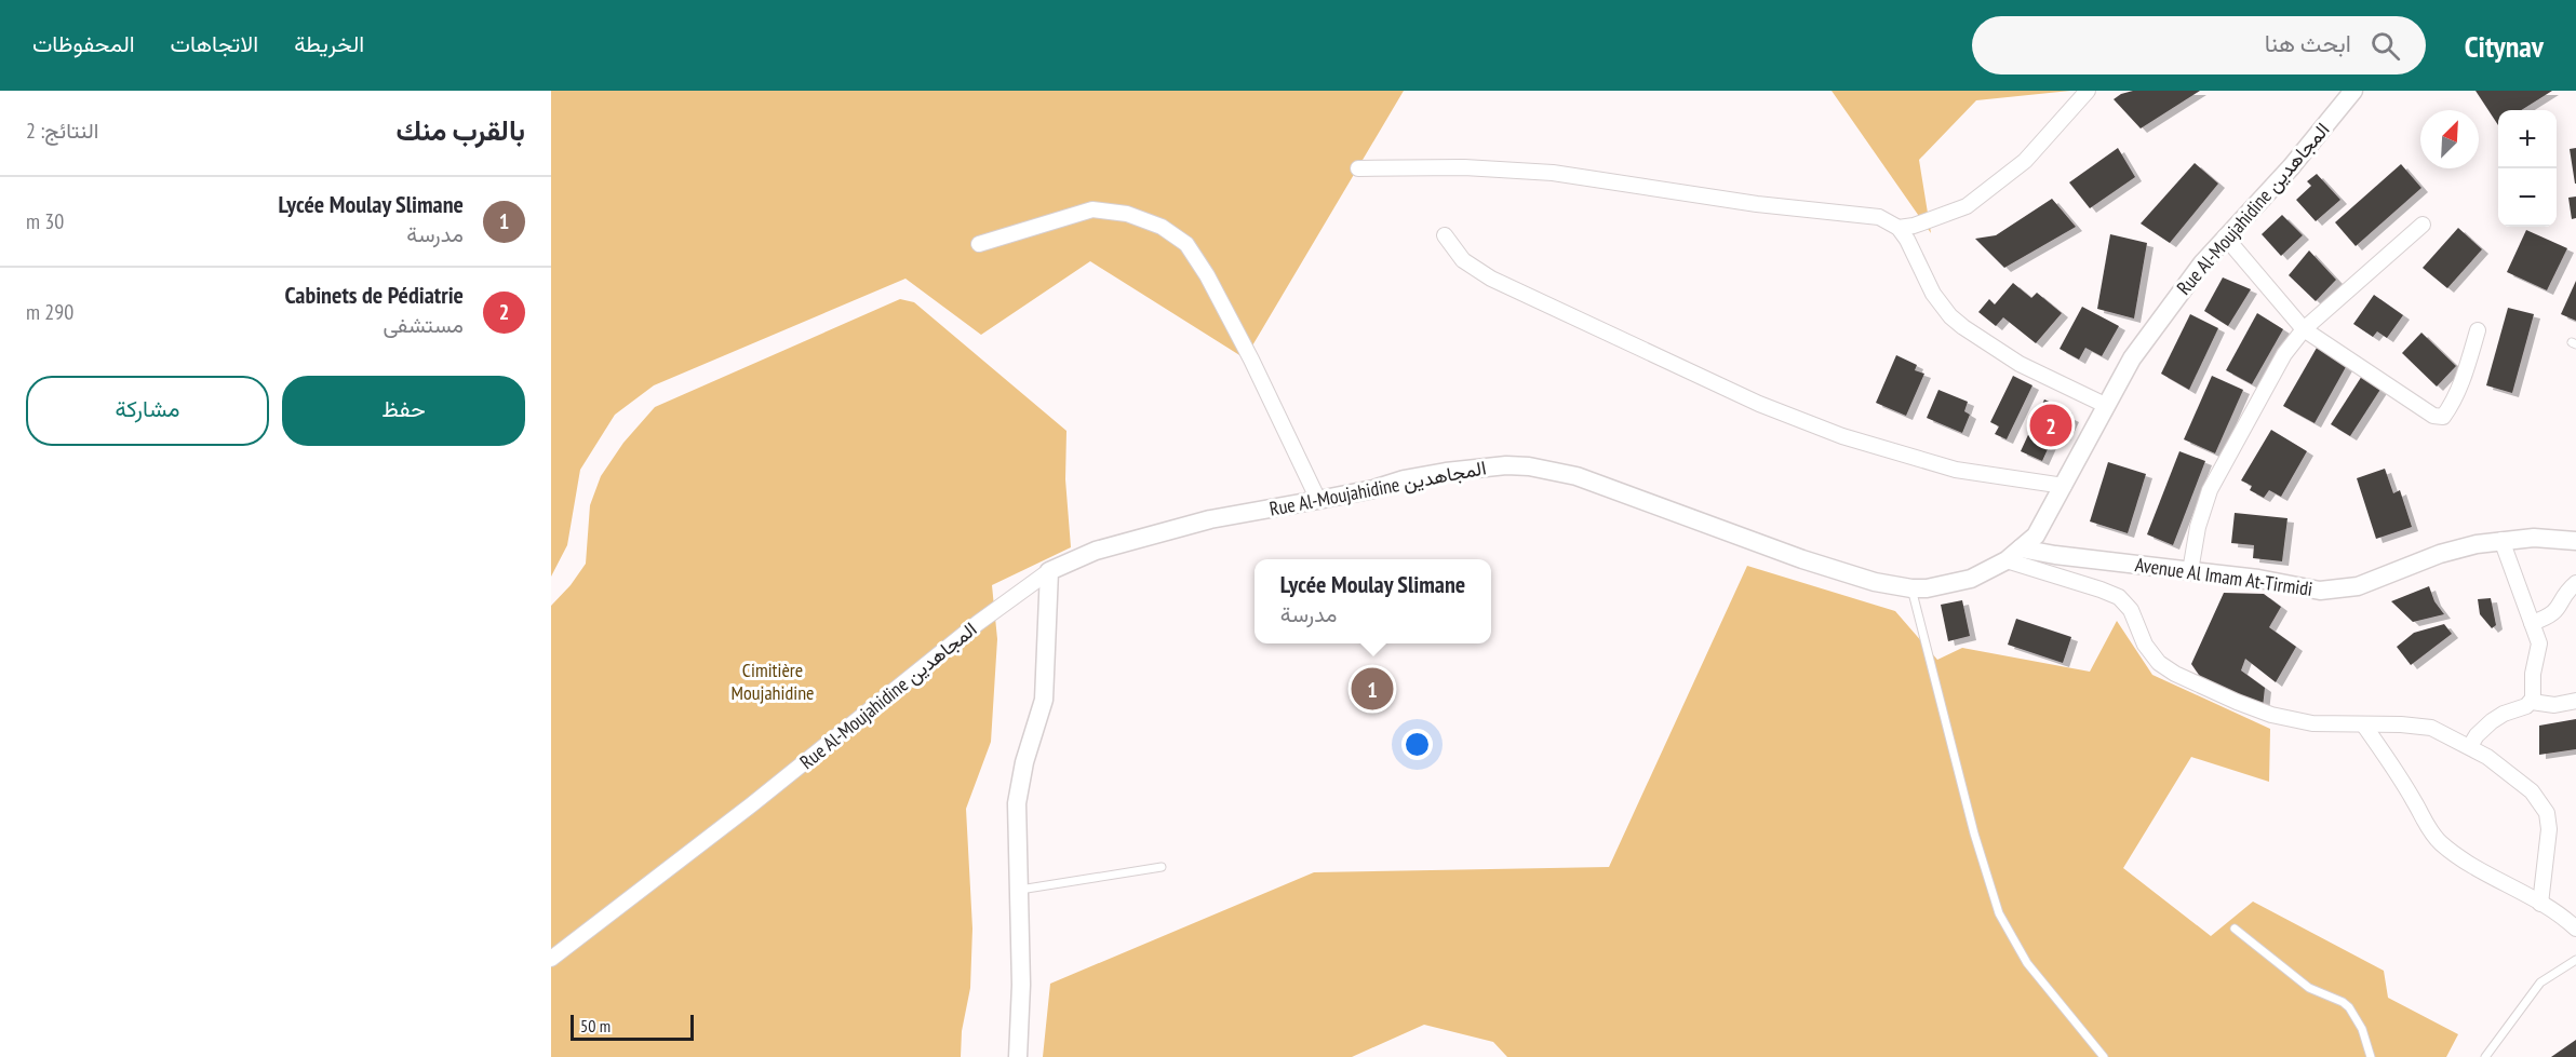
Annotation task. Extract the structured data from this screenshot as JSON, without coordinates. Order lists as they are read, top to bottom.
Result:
{
  "streets": {
    "street": ["Rue Al-Moujahidine المجاهدين", "Avenue Al Imam At-Tirmidi"]
  },
  "crossings": [
    ["Rue Al-Moujahidine المجاهدين", "Avenue Al Imam At-Tirmidi"]
  ],
  "parks": ["Cimitière Moujahidine"],
  "scale_bar": "50 m",
  "north": "top right",
  "page": {
    "header": "Citynav",
    "search": "ابحث هنا",
    "nav": ["الخريطة", "الاتجاهات", "المحفوظات"],
    "heading": ["بالقرب منك", "النتائج: 2"],
    "map_buttons": ["+", "−"],
    "list": [
      {
        "mark": "1",
        "name": "Lycée Moulay Slimane",
        "note": "مدرسة",
        "value": "30 m"
      },
      {
        "mark": "2",
        "name": "Cabinets de Pédiatrie",
        "note": "مستشفى",
        "value": "290 m"
      }
    ],
    "buttons": ["حفظ", "مشاركة"],
    "pins": ["2", "1"],
    "popup": ["Lycée Moulay Slimane", "مدرسة"],
    "scale": "50 m"
  }
}
